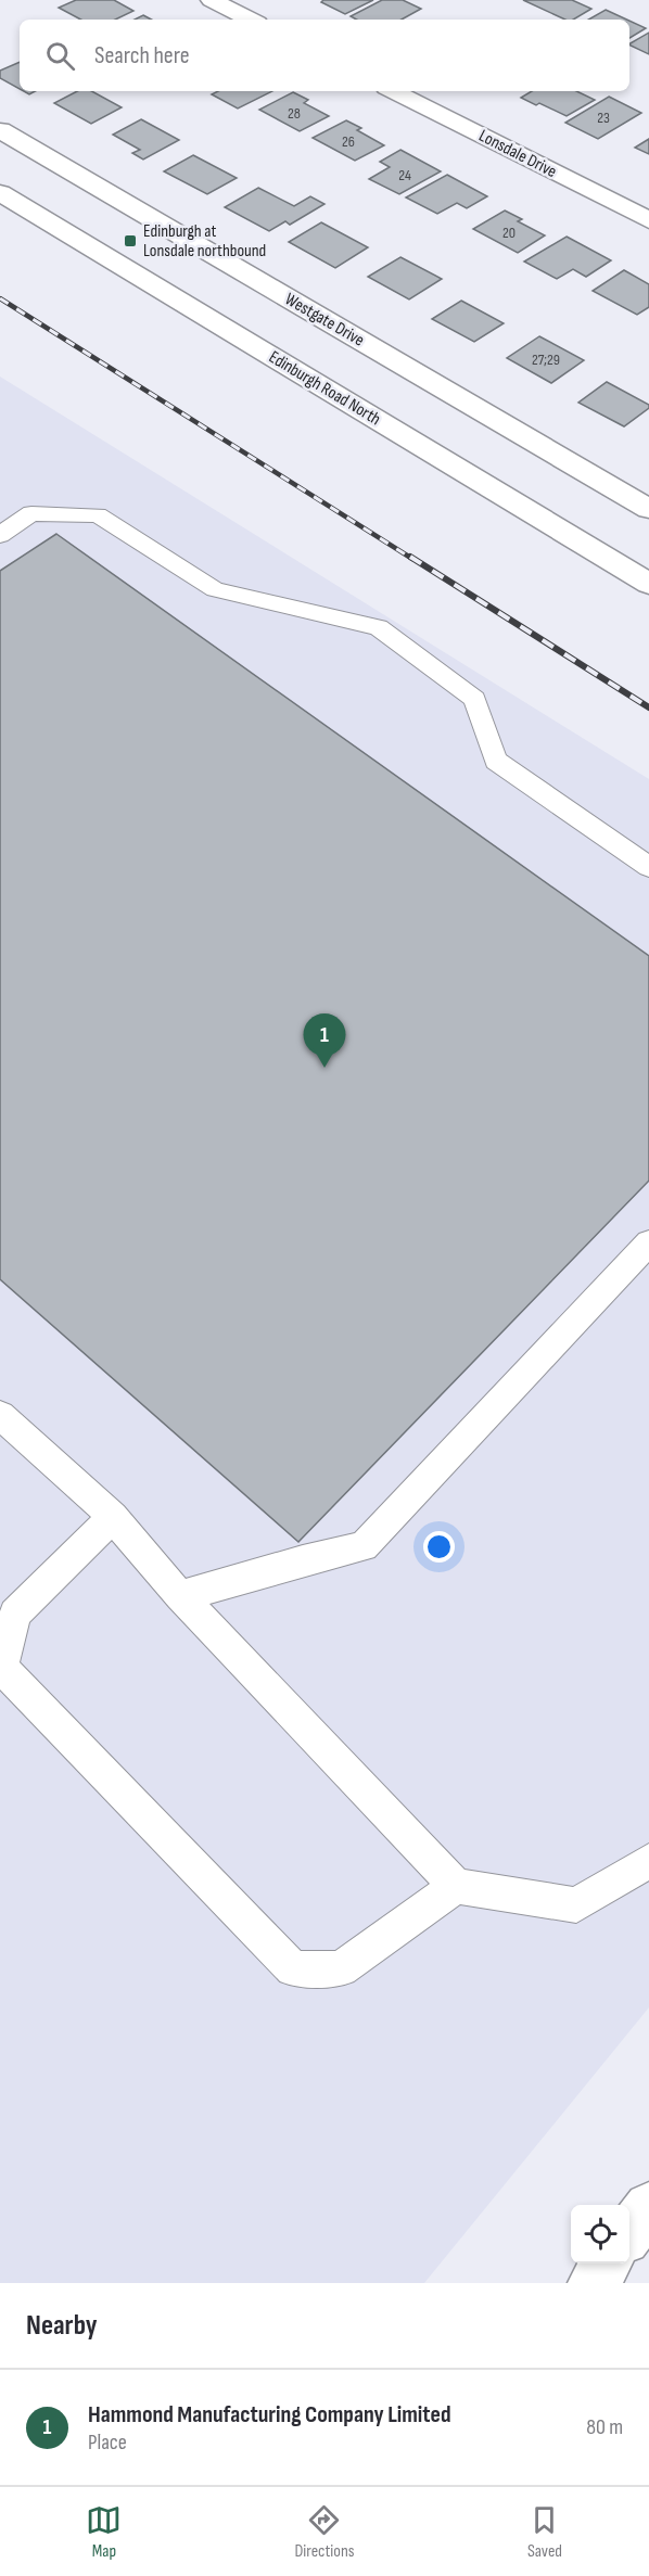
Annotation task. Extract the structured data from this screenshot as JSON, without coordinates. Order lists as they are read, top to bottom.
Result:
{
  "streets": {
    "street": ["Lonsdale Drive", "Westgate Drive", "Edinburgh Road North"]
  },
  "places": {
    "transit": ["Edinburgh at Lonsdale northbound"]
  },
  "house_numbers": [
    "28",
    "23",
    "26",
    "24",
    "20",
    "27;29"
  ],
  "page": {
    "search": "Search here",
    "pins": "1",
    "heading": "Nearby",
    "list": [
      {
        "mark": "1",
        "name": "Hammond Manufacturing Company Limited",
        "note": "Place",
        "value": "80 m"
      }
    ],
    "nav": ["Map", "Directions", "Saved"]
  }
}
